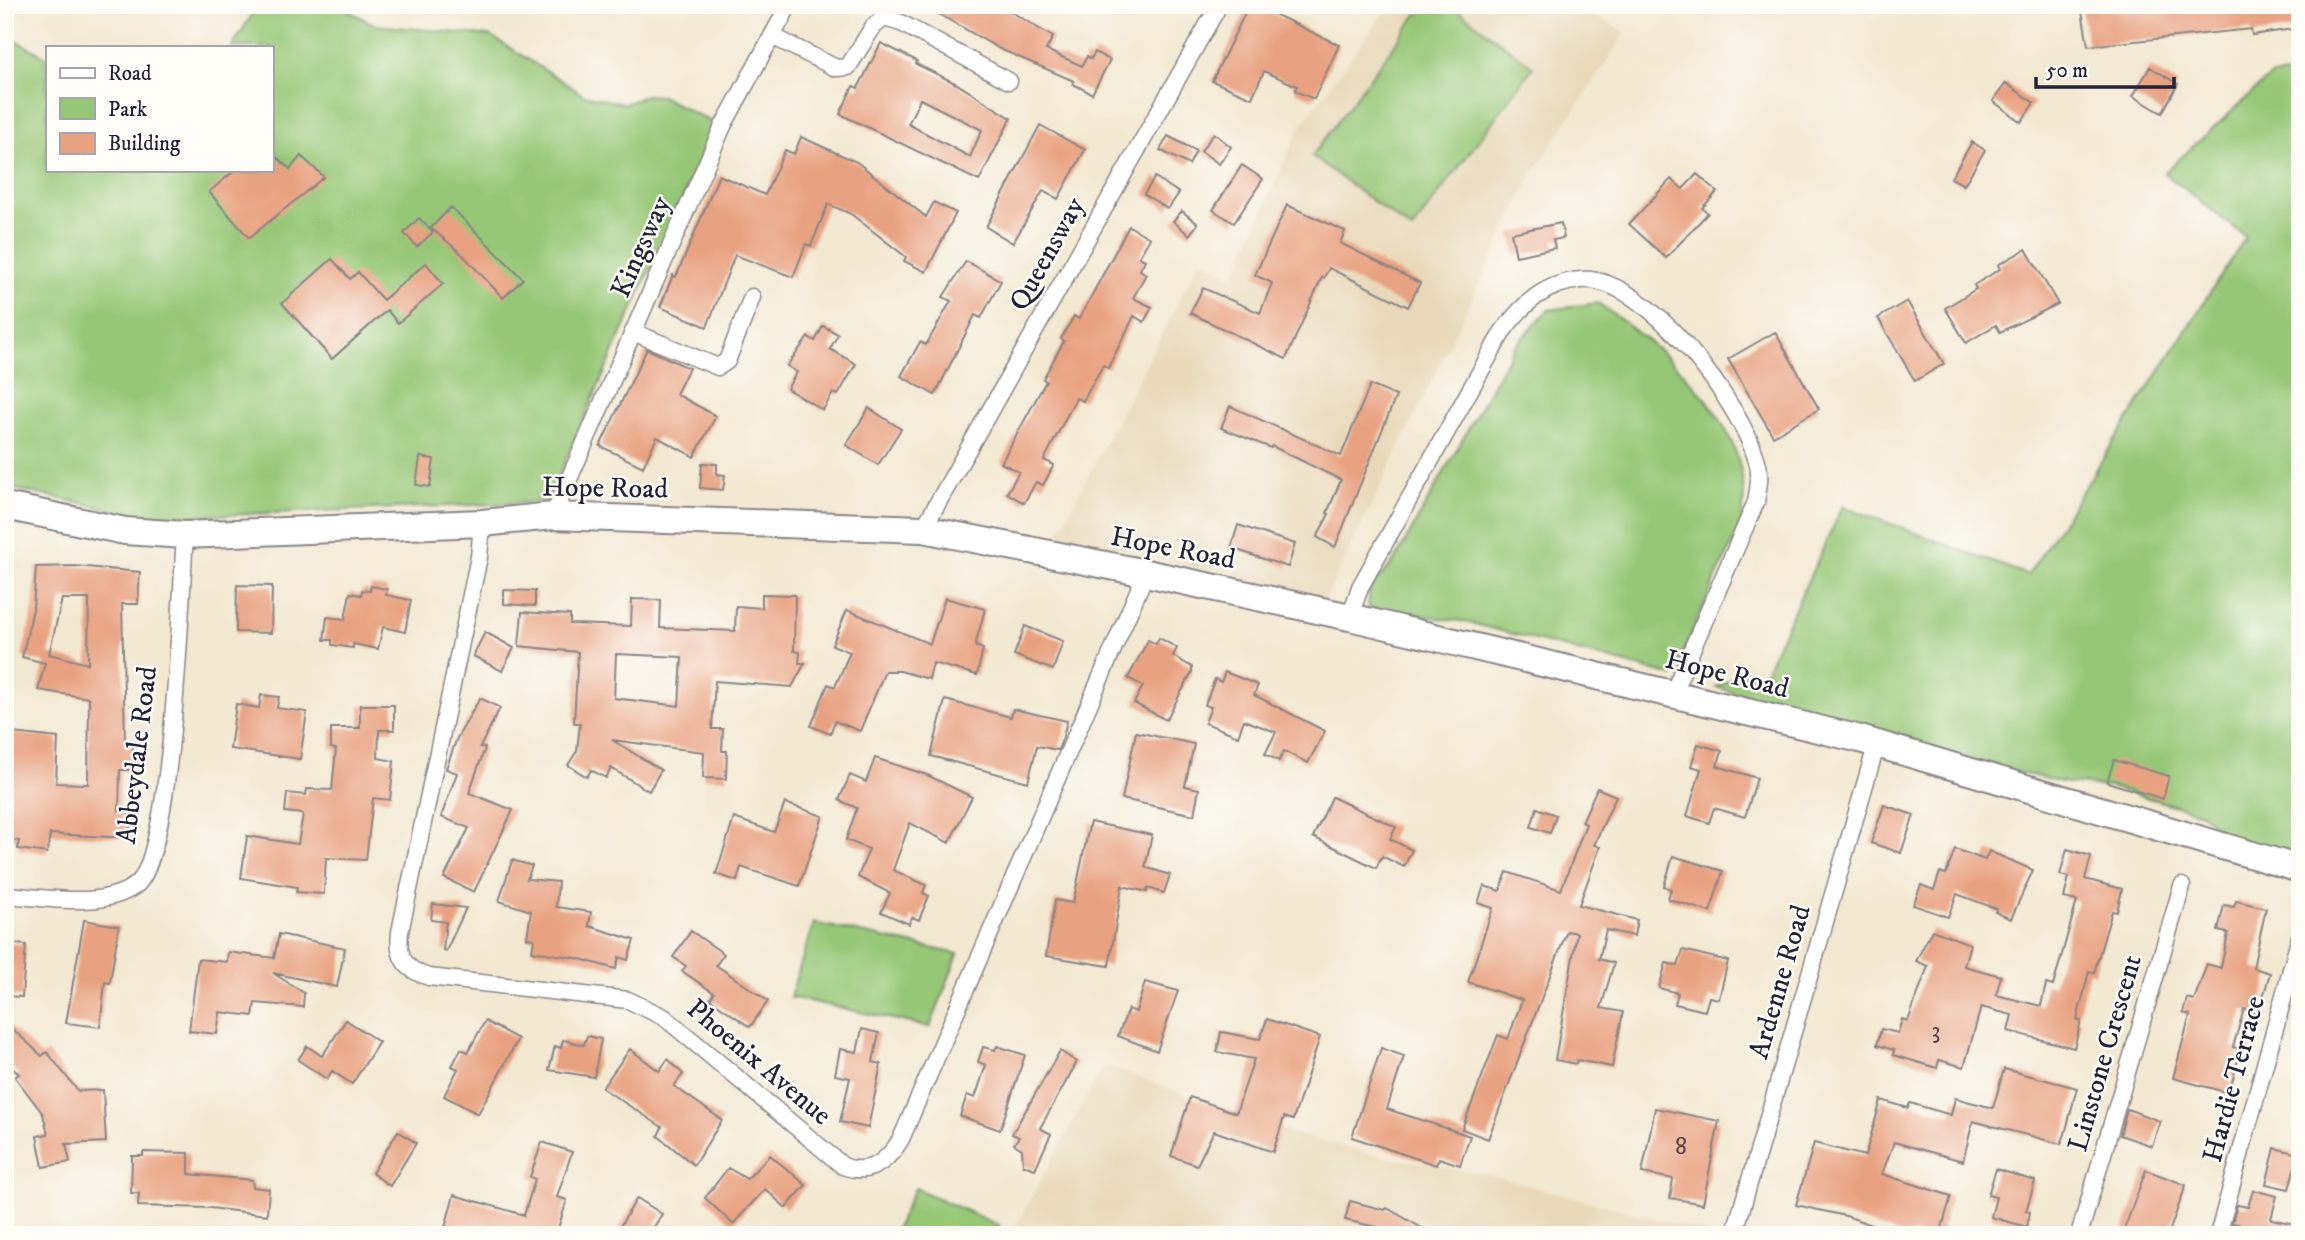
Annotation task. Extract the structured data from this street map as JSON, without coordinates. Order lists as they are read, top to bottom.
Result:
{
  "streets": {
    "main road": ["Hope Road"],
    "street": [
      "Kingsway",
      "Queensway",
      "Abbeydale Road",
      "Ardenne Road",
      "Linstone Crescent",
      "Phoenix Avenue",
      "Hardie Terrace"
    ]
  },
  "crossings": [
    ["Kingsway", "Hope Road"],
    ["Queensway", "Hope Road"],
    ["Hope Road", "Abbeydale Road"],
    ["Hope Road", "Ardenne Road"],
    ["Hope Road", "Phoenix Avenue"]
  ],
  "house_numbers": ["3", "8"],
  "legend": ["Road", "Park", "Building"],
  "scale_bar": "50 m"
}
